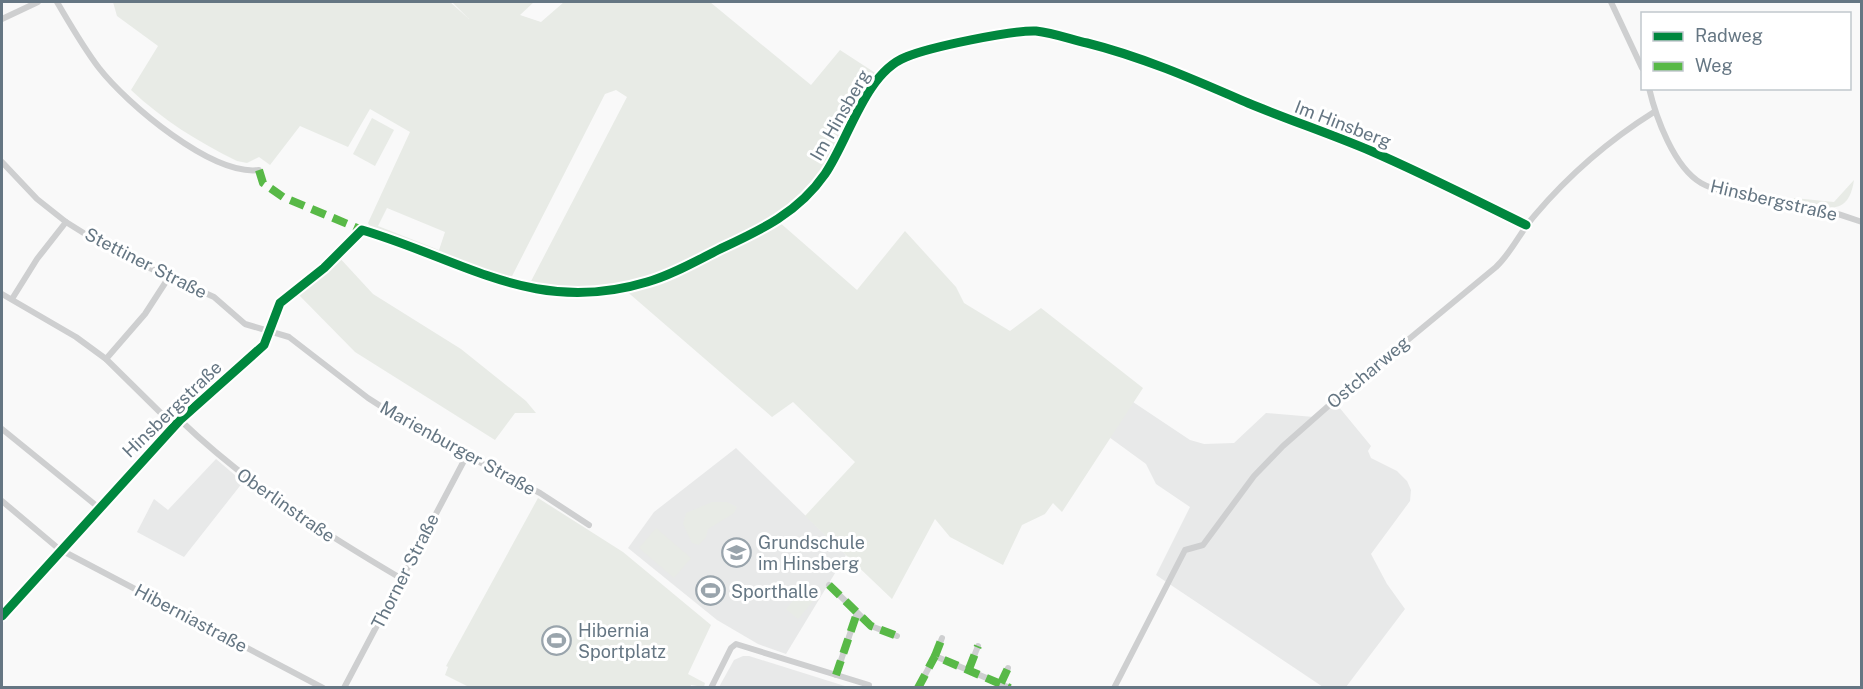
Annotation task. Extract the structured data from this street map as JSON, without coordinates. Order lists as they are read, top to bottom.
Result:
{
  "streets": {
    "street": [
      "Im Hinsberg",
      "Hinsbergstraße",
      "Stettiner Straße",
      "Ostcharweg",
      "Marienburger Straße",
      "Oberlinstraße",
      "Thorner Straße",
      "Hiberniastraße"
    ]
  },
  "crossings": [
    ["Im Hinsberg", "Hinsbergstraße"],
    ["Im Hinsberg", "Ostcharweg"],
    ["Hinsbergstraße", "Stettiner Straße"],
    ["Hinsbergstraße", "Ostcharweg"],
    ["Hinsbergstraße", "Marienburger Straße"],
    ["Hinsbergstraße", "Oberlinstraße"],
    ["Hinsbergstraße", "Hiberniastraße"],
    ["Stettiner Straße", "Marienburger Straße"],
    ["Marienburger Straße", "Thorner Straße"],
    ["Oberlinstraße", "Thorner Straße"]
  ],
  "places": {
    "school or university": ["Grundschule im Hinsberg"],
    "sports": ["Sporthalle", "Hibernia Sportplatz"]
  },
  "legend": ["Radweg", "Weg"]
}
